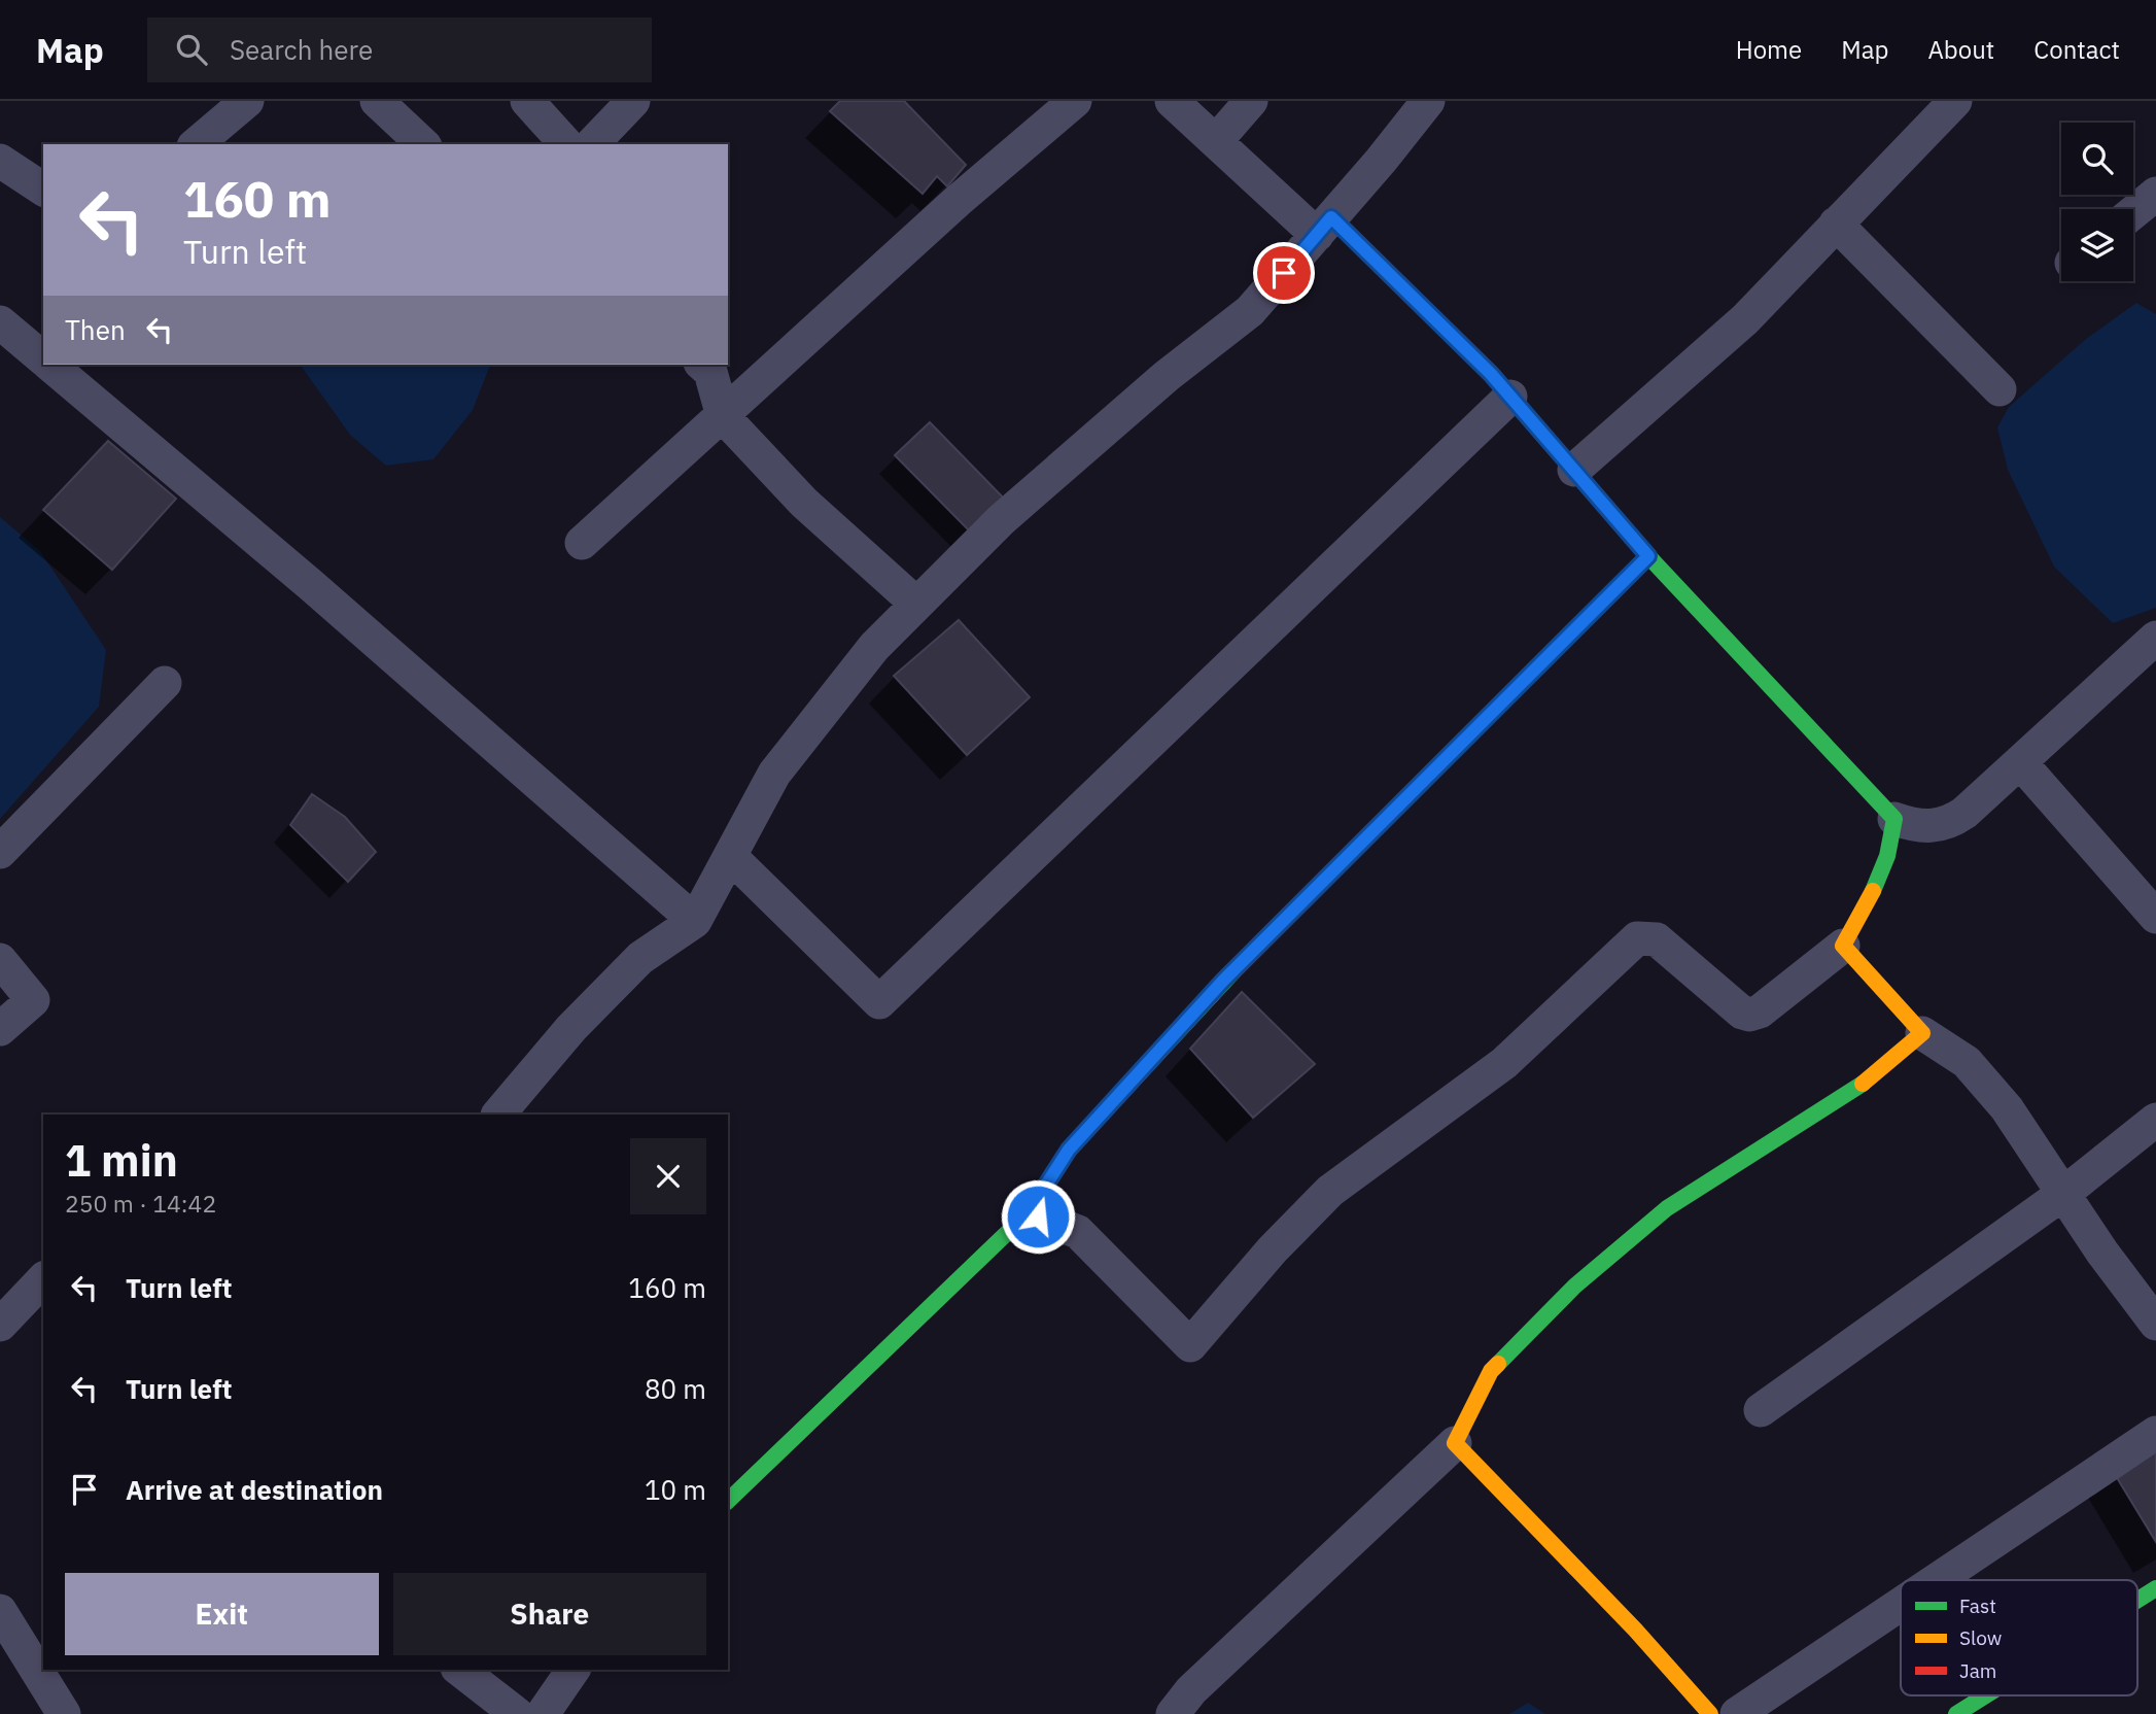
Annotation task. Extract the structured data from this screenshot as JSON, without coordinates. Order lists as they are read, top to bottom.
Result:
{
  "legend": ["Fast", "Slow", "Jam"],
  "page": {
    "header": "Map",
    "search": "Search here",
    "nav": [
      "Home",
      "Map",
      "About",
      "Contact"
    ],
    "turn": ["160 m", "Turn left"],
    "then": "Then",
    "heading": ["1 min", "250 m · 14:42"],
    "list": [
      {
        "name": "Turn left",
        "value": "160 m"
      },
      {
        "name": "Turn left",
        "value": "80 m"
      },
      {
        "name": "Arrive at destination",
        "value": "10 m"
      }
    ],
    "buttons": ["Exit", "Share"]
  }
}
